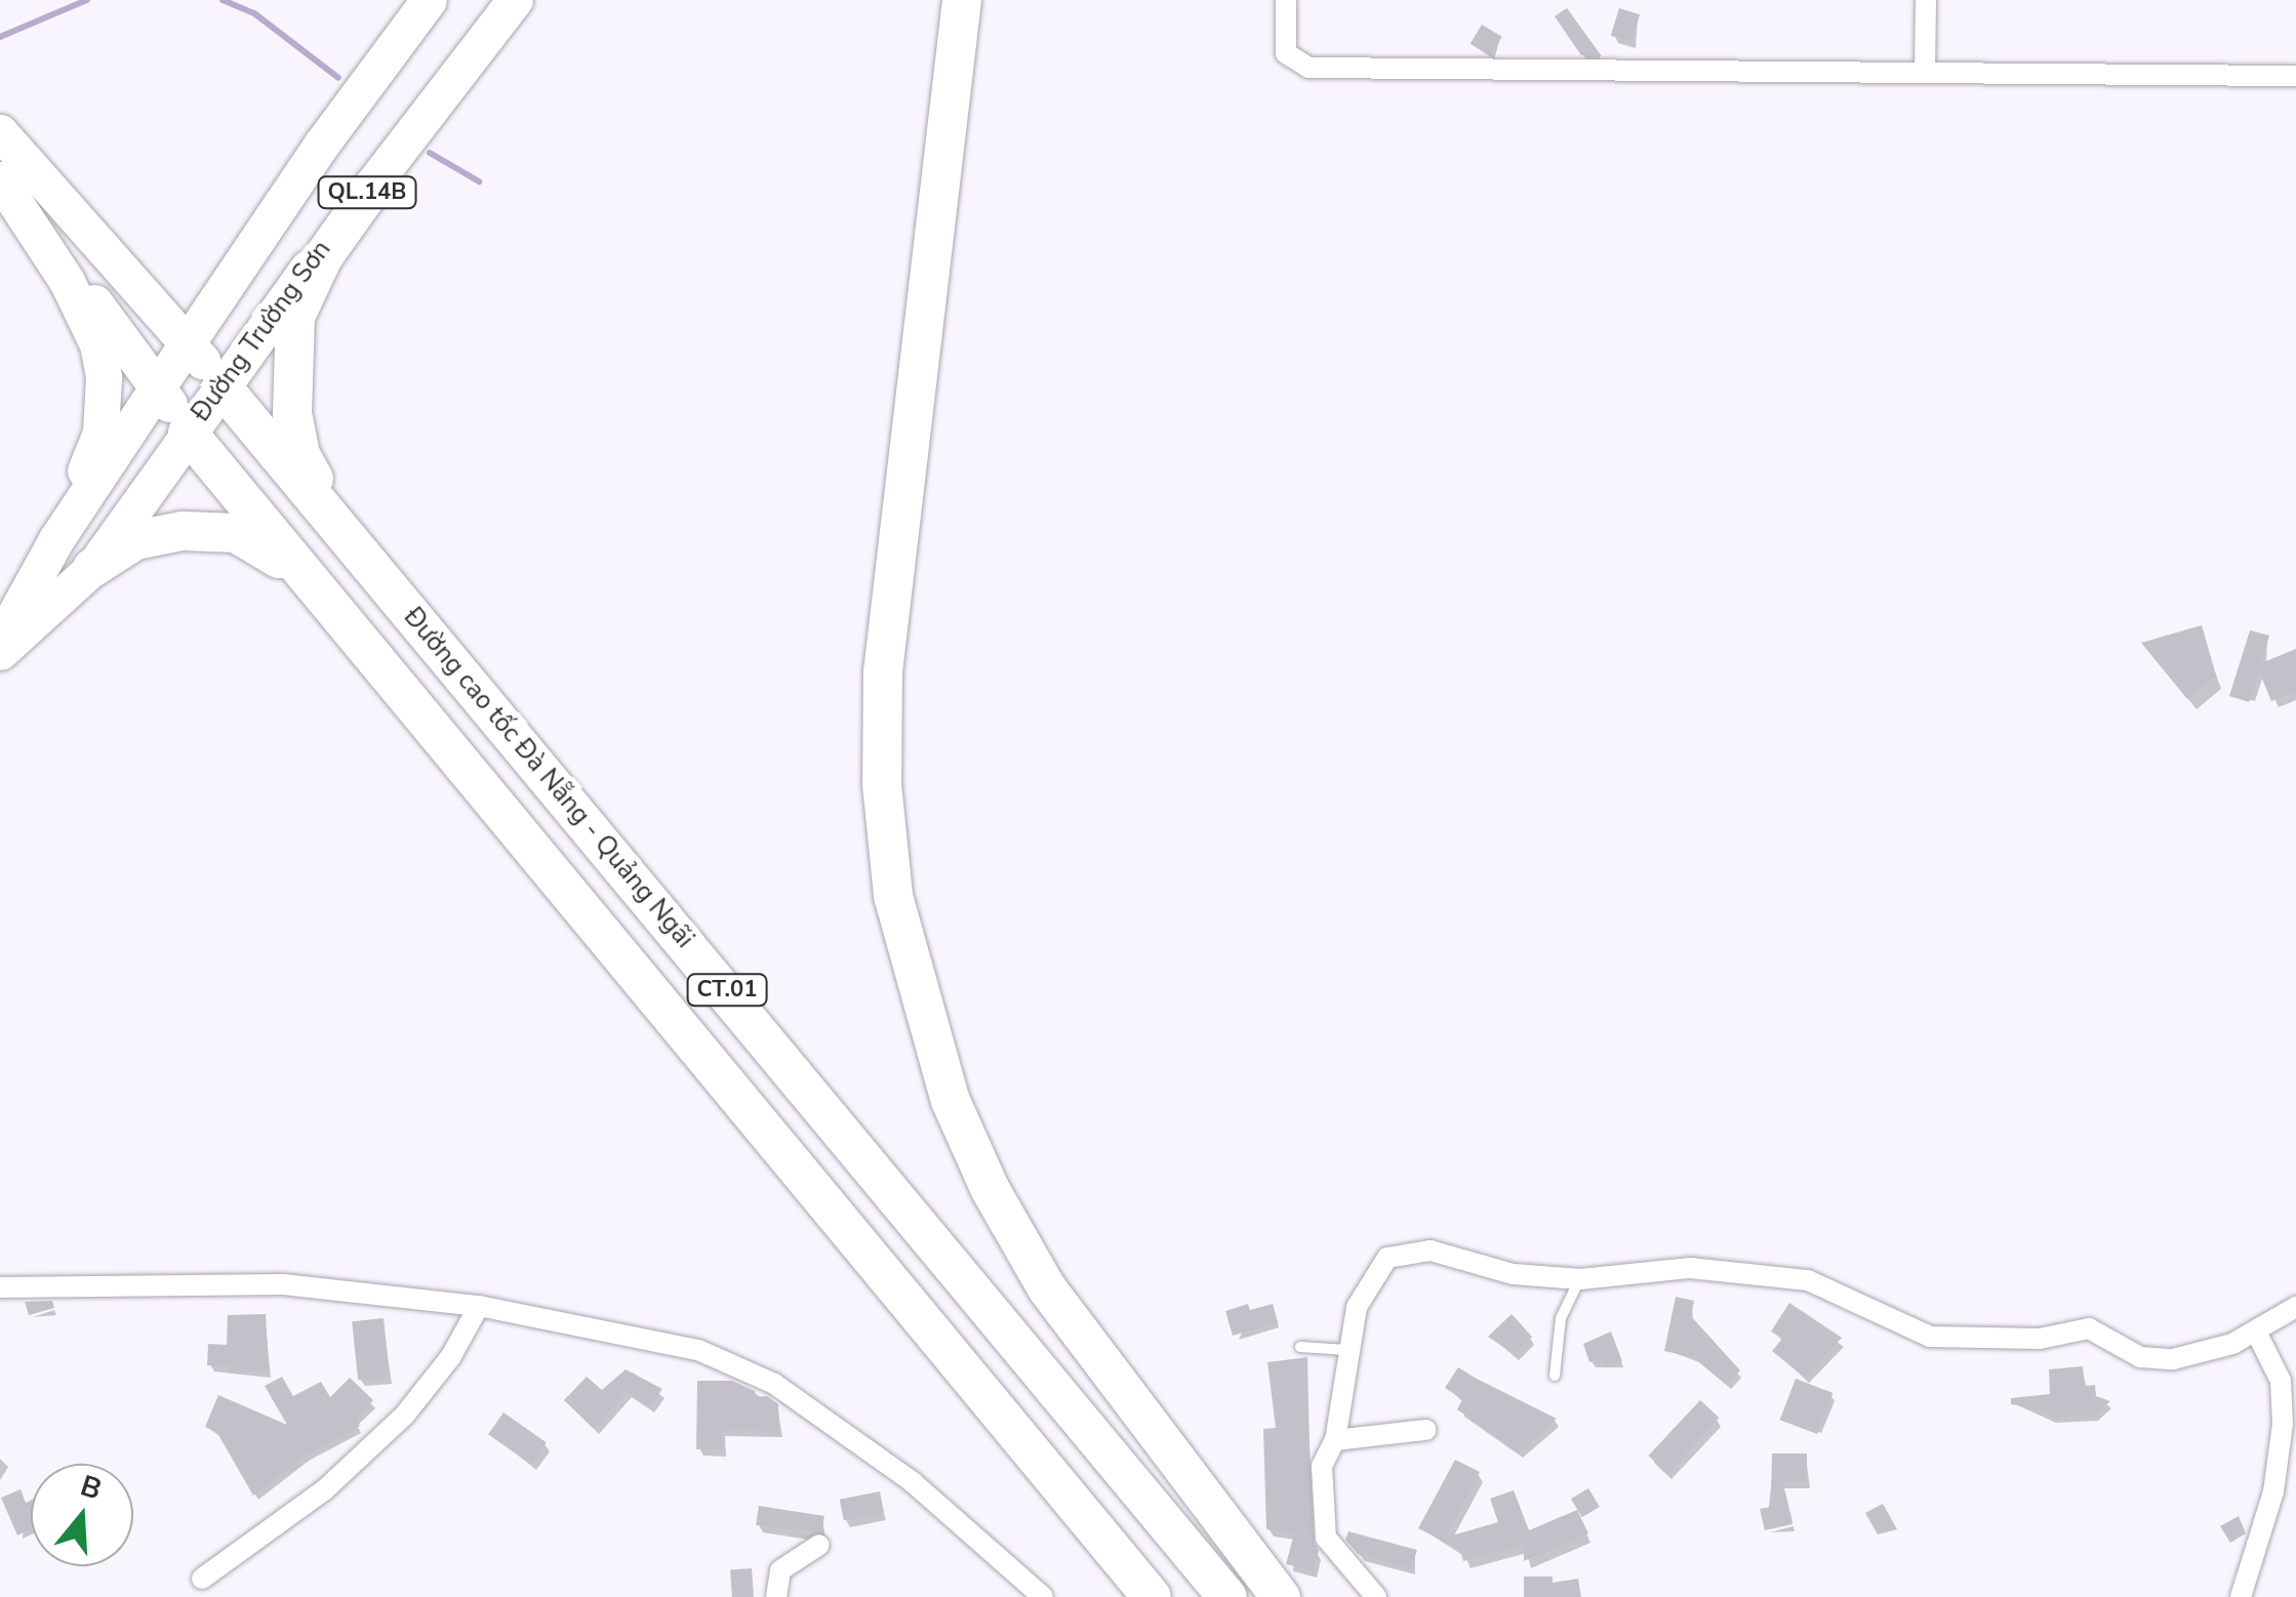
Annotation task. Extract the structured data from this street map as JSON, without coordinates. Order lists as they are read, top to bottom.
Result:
{
  "streets": {
    "highway": [
      "QL.14B",
      "Đường Trường Sơn",
      "Đường cao tốc Đà Nẵng - Quảng Ngãi",
      "CT.01"
    ]
  },
  "crossings": [
    ["Đường Trường Sơn", "Đường cao tốc Đà Nẵng - Quảng Ngãi"],
    ["Đường Trường Sơn", "CT.01"]
  ],
  "north": "top"
}
